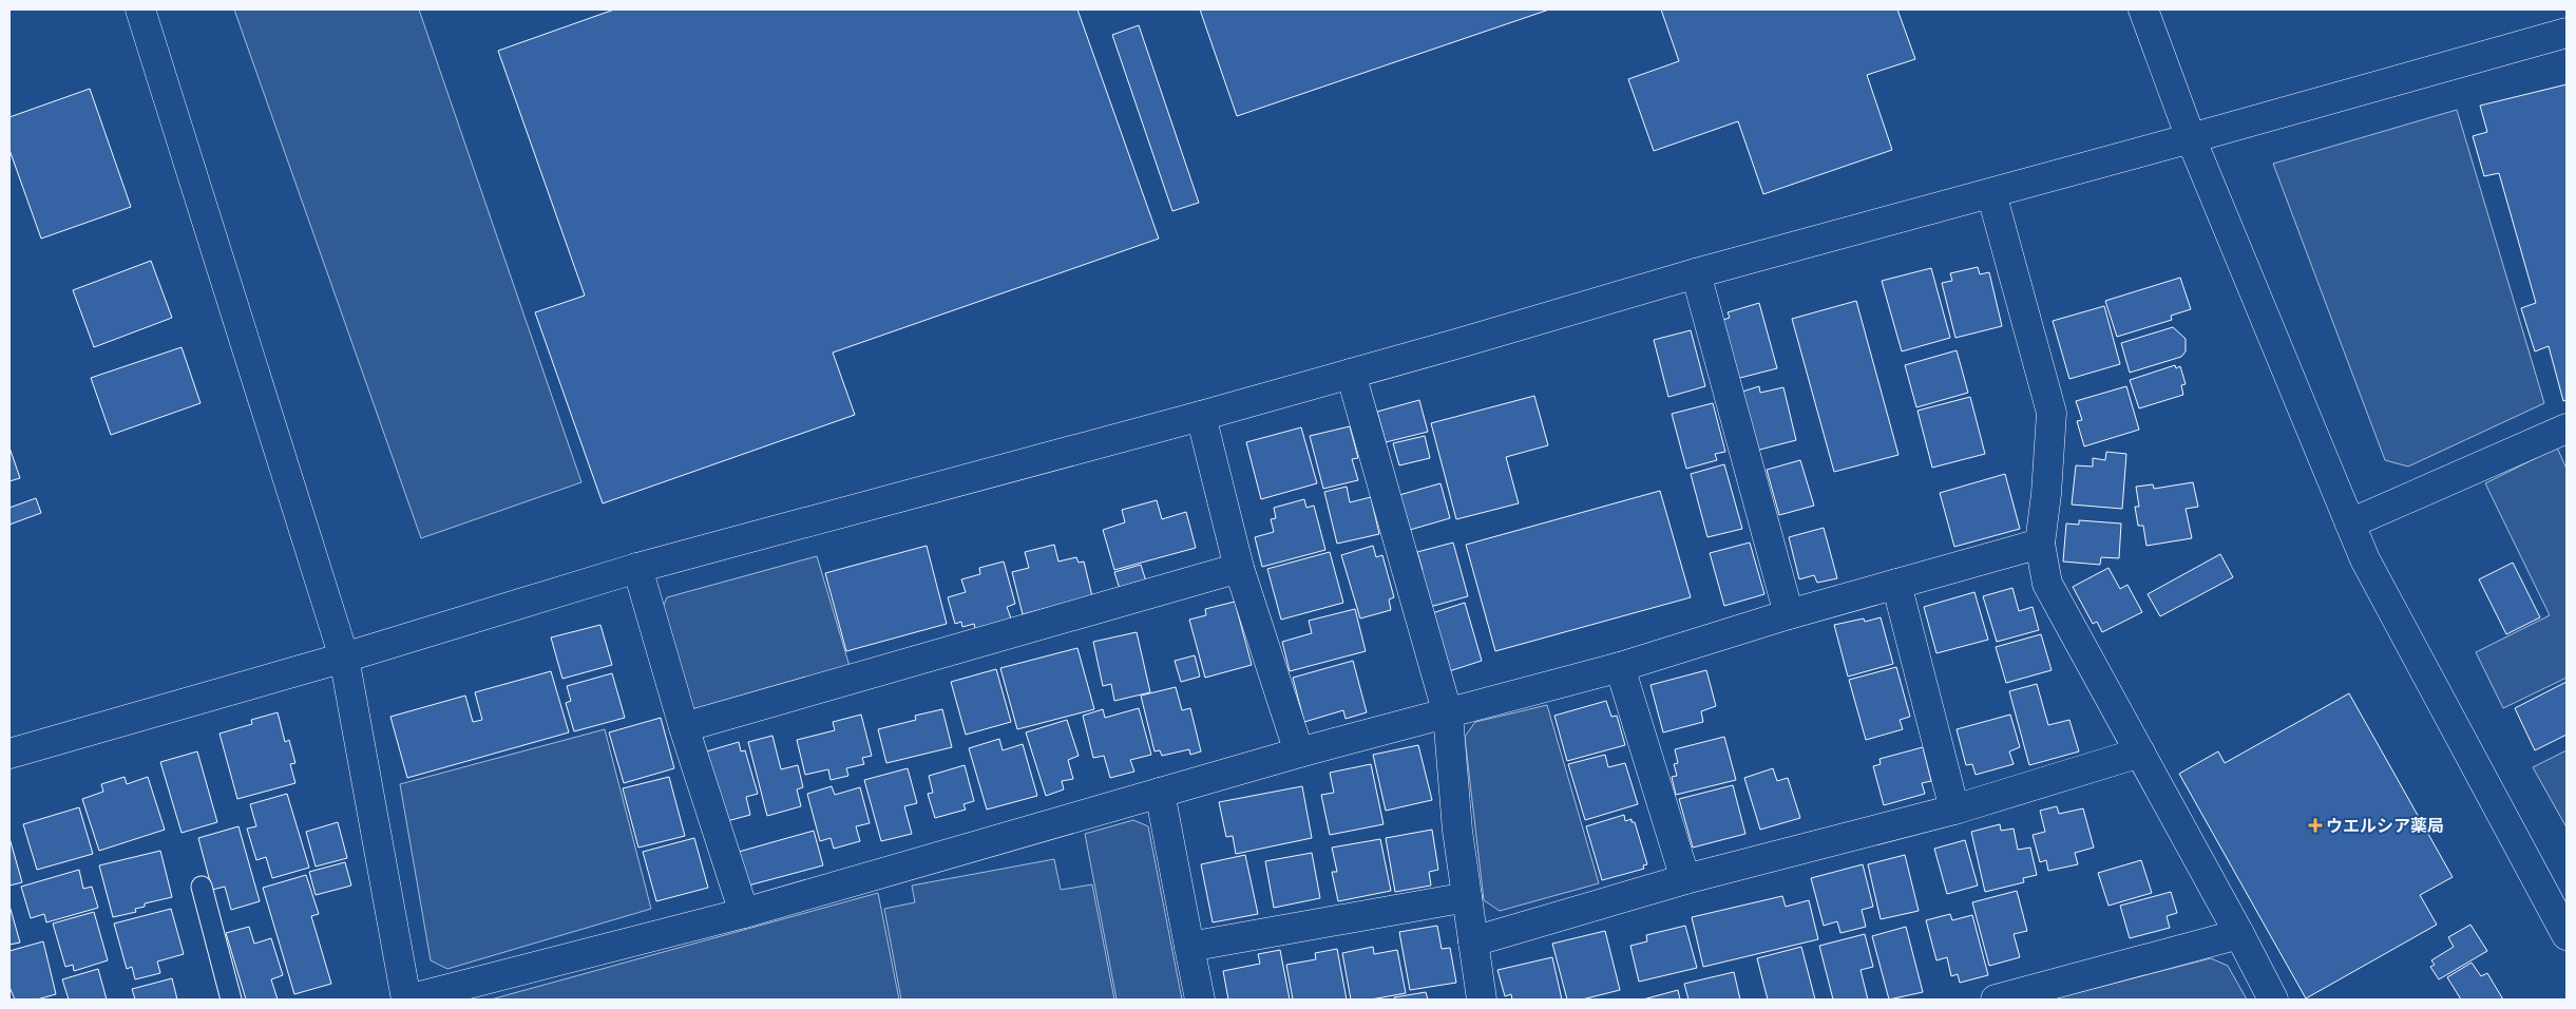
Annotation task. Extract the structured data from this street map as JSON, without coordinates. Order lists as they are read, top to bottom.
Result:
{
  "places": {
    "health": ["ウエルシア薬局"]
  }
}
